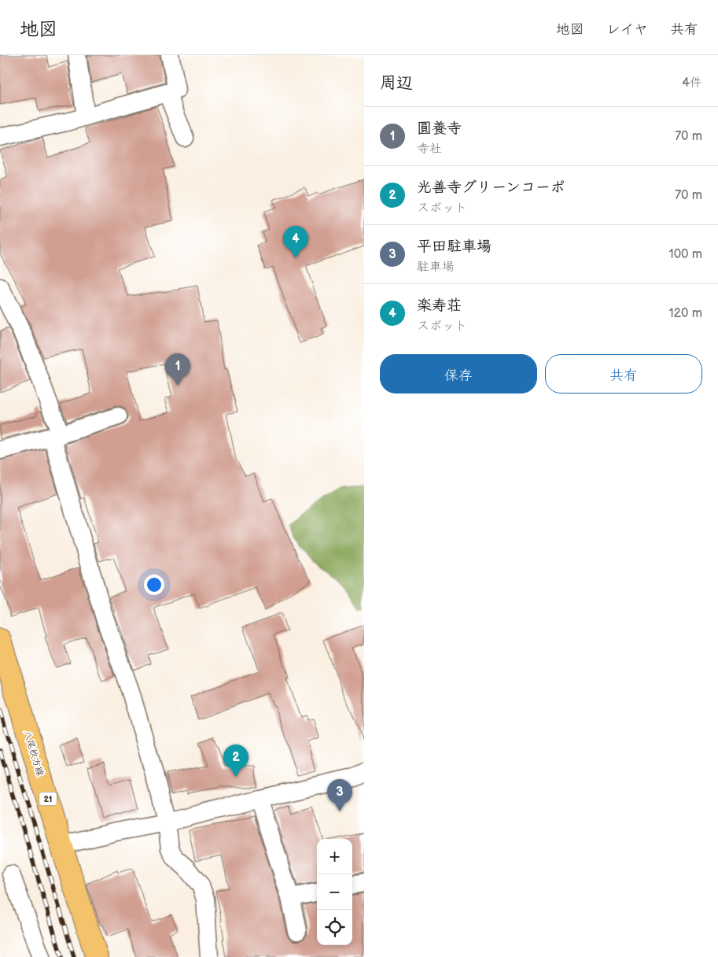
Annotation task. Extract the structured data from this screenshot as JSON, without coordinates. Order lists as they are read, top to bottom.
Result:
{
  "streets": {
    "main road": ["八尾枚方線", "21"]
  },
  "page": {
    "header": "地図",
    "nav": ["地図", "レイヤ", "共有"],
    "heading": ["周辺", "4件"],
    "list": [
      {
        "mark": "1",
        "name": "圓養寺",
        "note": "寺社",
        "value": "70 m"
      },
      {
        "mark": "2",
        "name": "光善寺グリーンコーポ",
        "note": "スポット",
        "value": "70 m"
      },
      {
        "mark": "3",
        "name": "平田駐車場",
        "note": "駐車場",
        "value": "100 m"
      },
      {
        "mark": "4",
        "name": "楽寿荘",
        "note": "スポット",
        "value": "120 m"
      }
    ],
    "pins": [
      "4",
      "1",
      "2",
      "3"
    ],
    "buttons": ["保存", "共有"],
    "map_buttons": ["+", "−"]
  }
}
